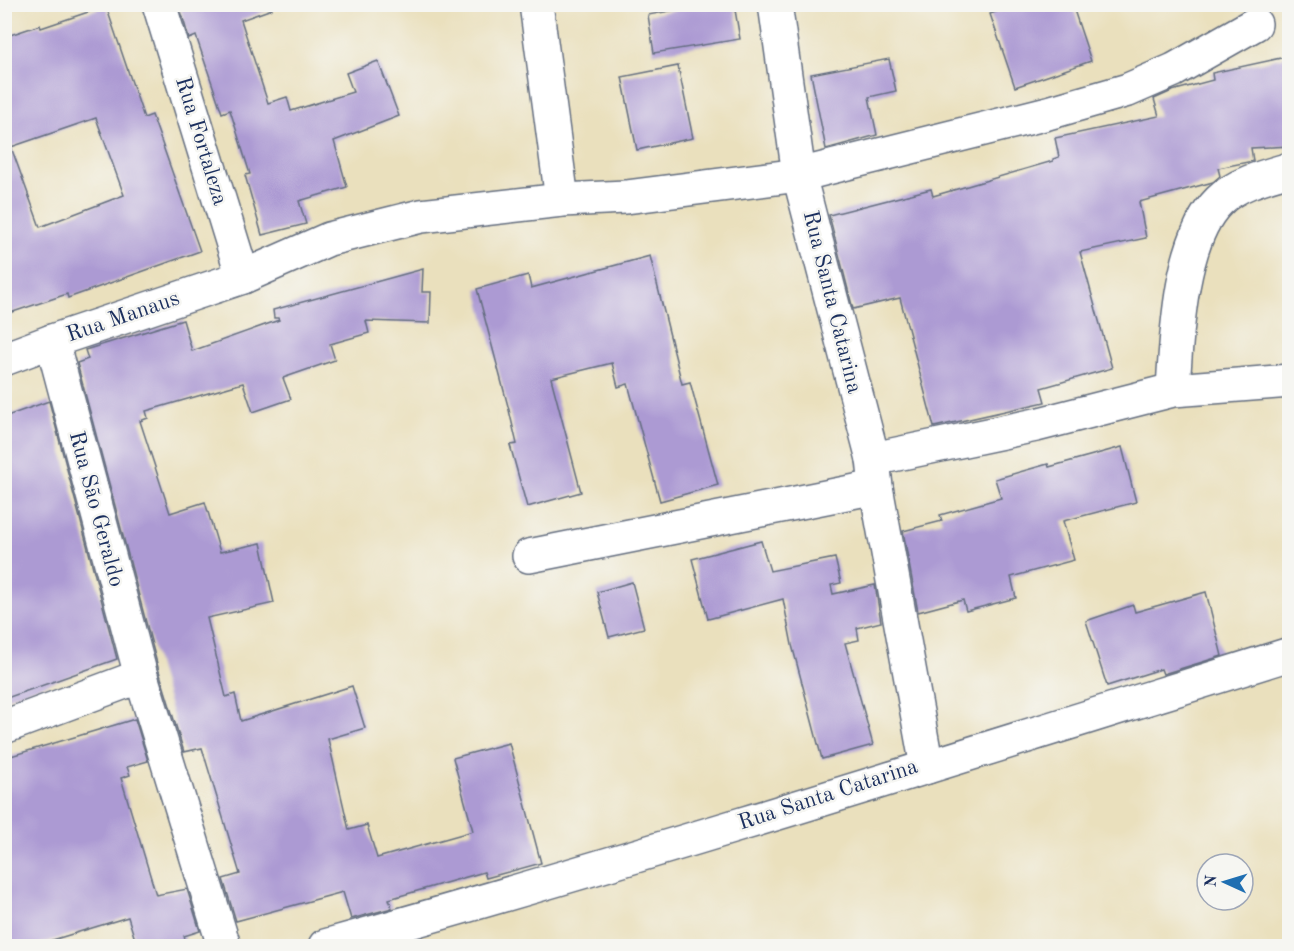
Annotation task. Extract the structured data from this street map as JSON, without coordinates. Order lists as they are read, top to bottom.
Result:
{
  "streets": {
    "street": [
      "Rua Fortaleza",
      "Rua Santa Catarina",
      "Rua Manaus",
      "Rua São Geraldo"
    ]
  },
  "crossings": [
    ["Rua Fortaleza", "Rua Manaus"],
    ["Rua Santa Catarina", "Rua Manaus"],
    ["Rua Manaus", "Rua São Geraldo"]
  ],
  "north": "left"
}
